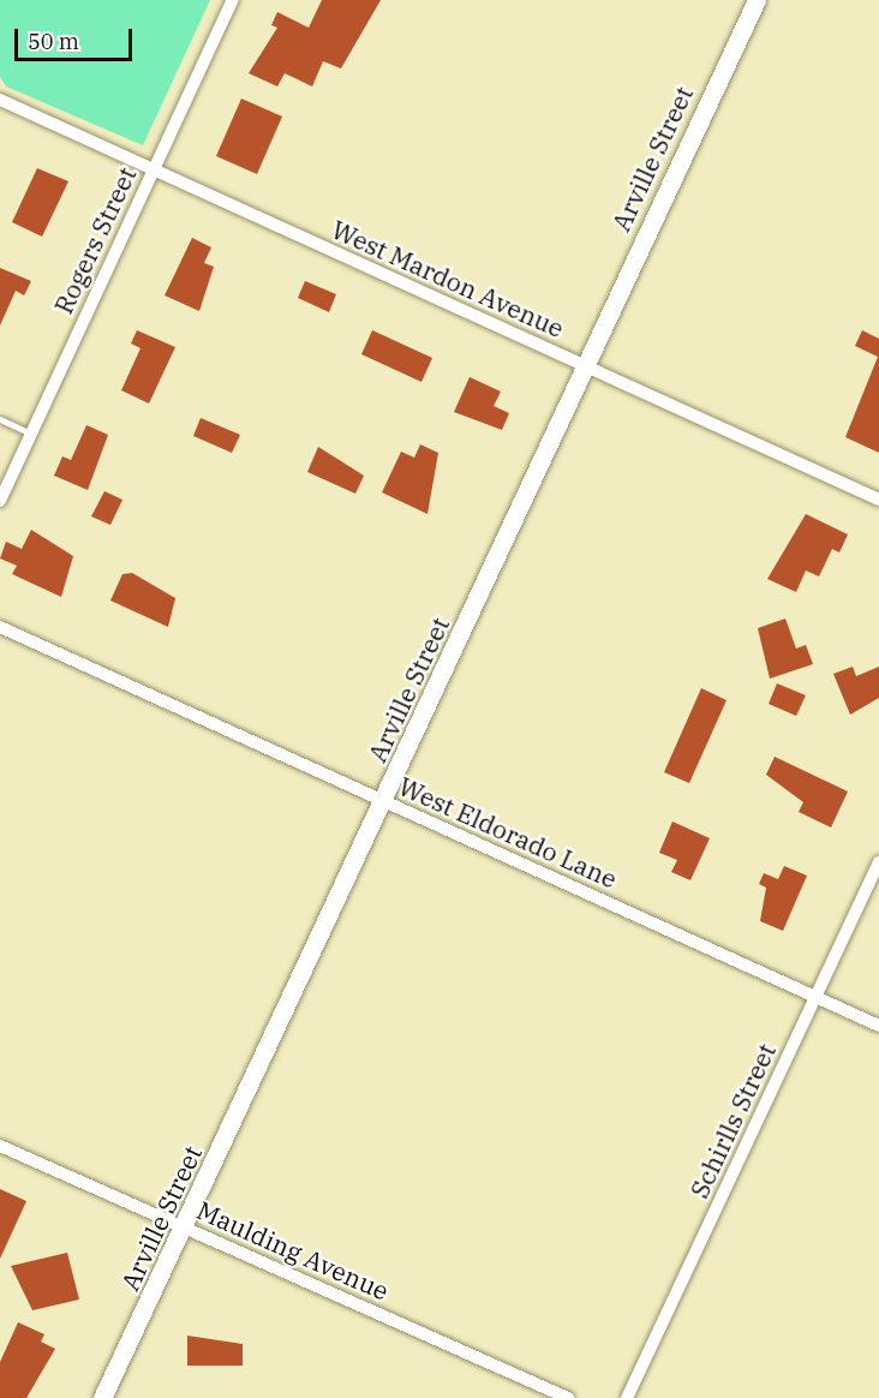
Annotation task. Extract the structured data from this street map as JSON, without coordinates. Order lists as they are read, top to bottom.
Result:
{
  "streets": {
    "street": [
      "Arville Street",
      "Rogers Street",
      "West Mardon Avenue",
      "West Eldorado Lane",
      "Schirlls Street",
      "Maulding Avenue"
    ]
  },
  "crossings": [
    ["Arville Street", "West Mardon Avenue"],
    ["Arville Street", "West Eldorado Lane"],
    ["Arville Street", "Maulding Avenue"],
    ["Rogers Street", "West Mardon Avenue"],
    ["West Eldorado Lane", "Schirlls Street"]
  ],
  "scale_bar": "50 m"
}
